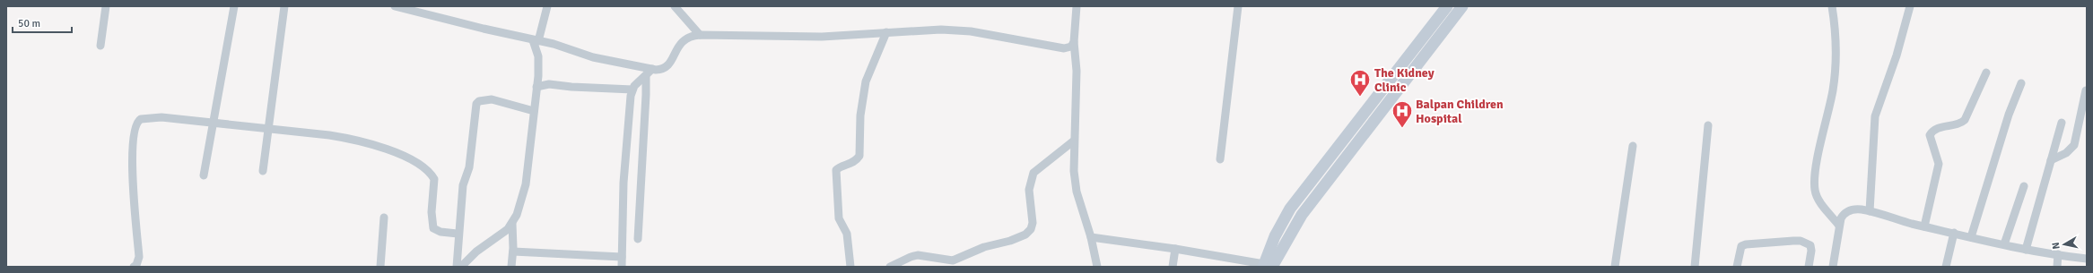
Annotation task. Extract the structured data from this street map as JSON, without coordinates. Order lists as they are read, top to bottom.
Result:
{
  "places": {
    "hospital": ["The Kidney Clinic", "Balpan Children Hospital"]
  },
  "scale_bar": "50 m",
  "north": "left"
}
